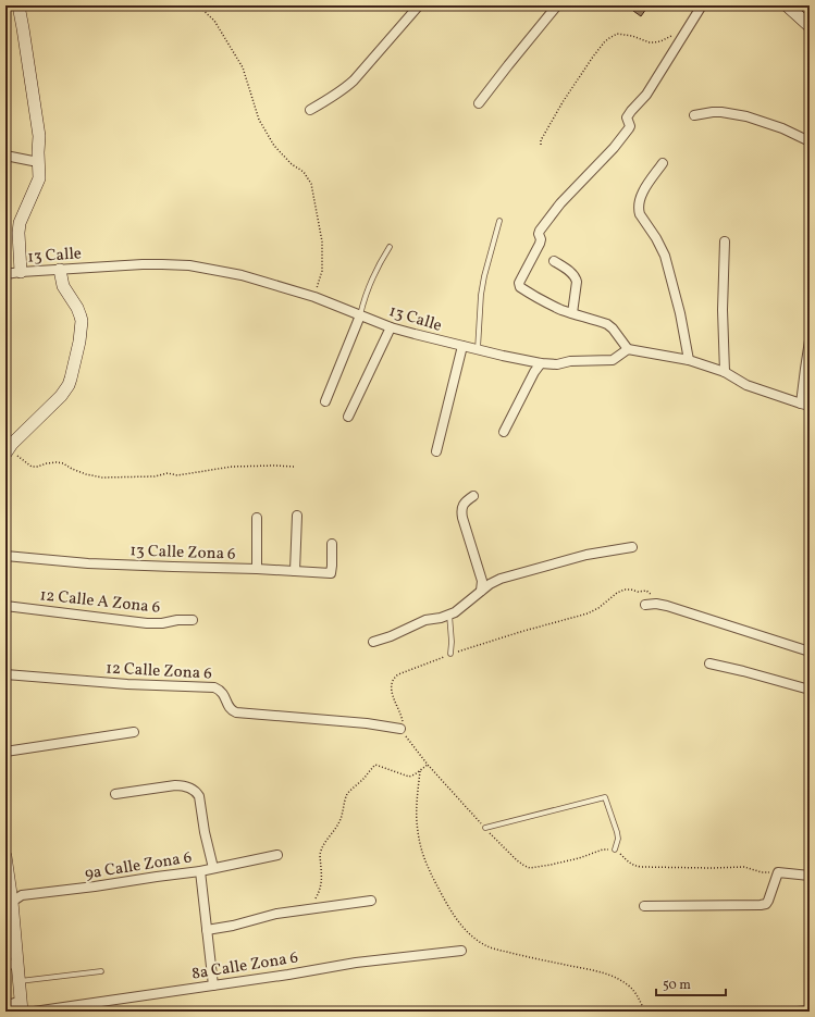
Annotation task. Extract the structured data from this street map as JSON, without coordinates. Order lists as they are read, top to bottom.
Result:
{
  "streets": {
    "street": [
      "13 Calle",
      "13 Calle Zona 6",
      "12 Calle A Zona 6",
      "12 Calle Zona 6",
      "9a Calle Zona 6",
      "8a Calle Zona 6"
    ]
  },
  "scale_bar": "50 m"
}
